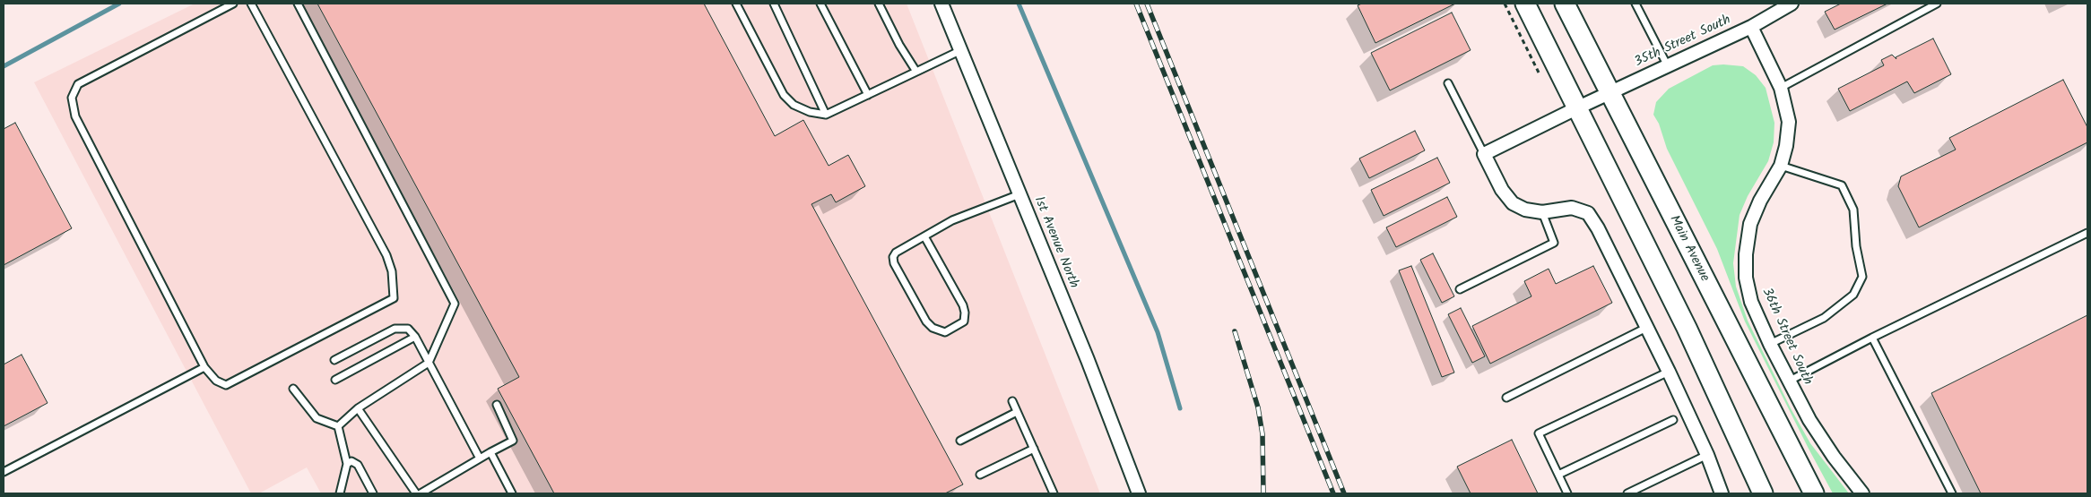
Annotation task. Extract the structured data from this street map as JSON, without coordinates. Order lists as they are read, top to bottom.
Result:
{
  "streets": {
    "main road": ["Main Avenue"],
    "street": ["35th Street South", "1st Avenue North", "36th Street South"]
  },
  "crossings": [
    ["35th Street South", "Main Avenue"],
    ["35th Street South", "36th Street South"]
  ]
}
